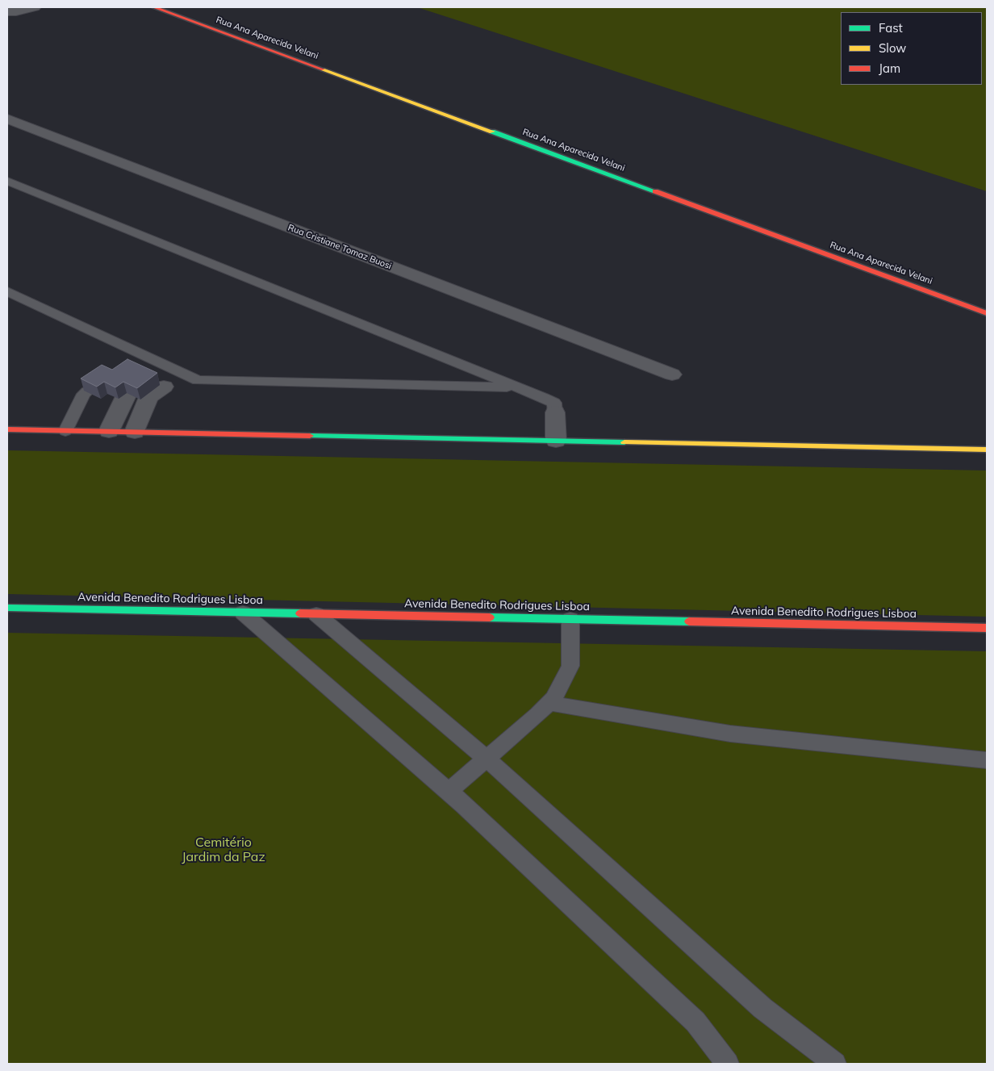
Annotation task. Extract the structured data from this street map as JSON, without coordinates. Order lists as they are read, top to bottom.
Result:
{
  "streets": {
    "main road": ["Rua Ana Aparecida Velani", "Avenida Benedito Rodrigues Lisboa"],
    "street": ["Rua Cristiane Tomaz Buosi"]
  },
  "parks": ["Cemitério Jardim da Paz"],
  "legend": ["Fast", "Slow", "Jam"]
}
